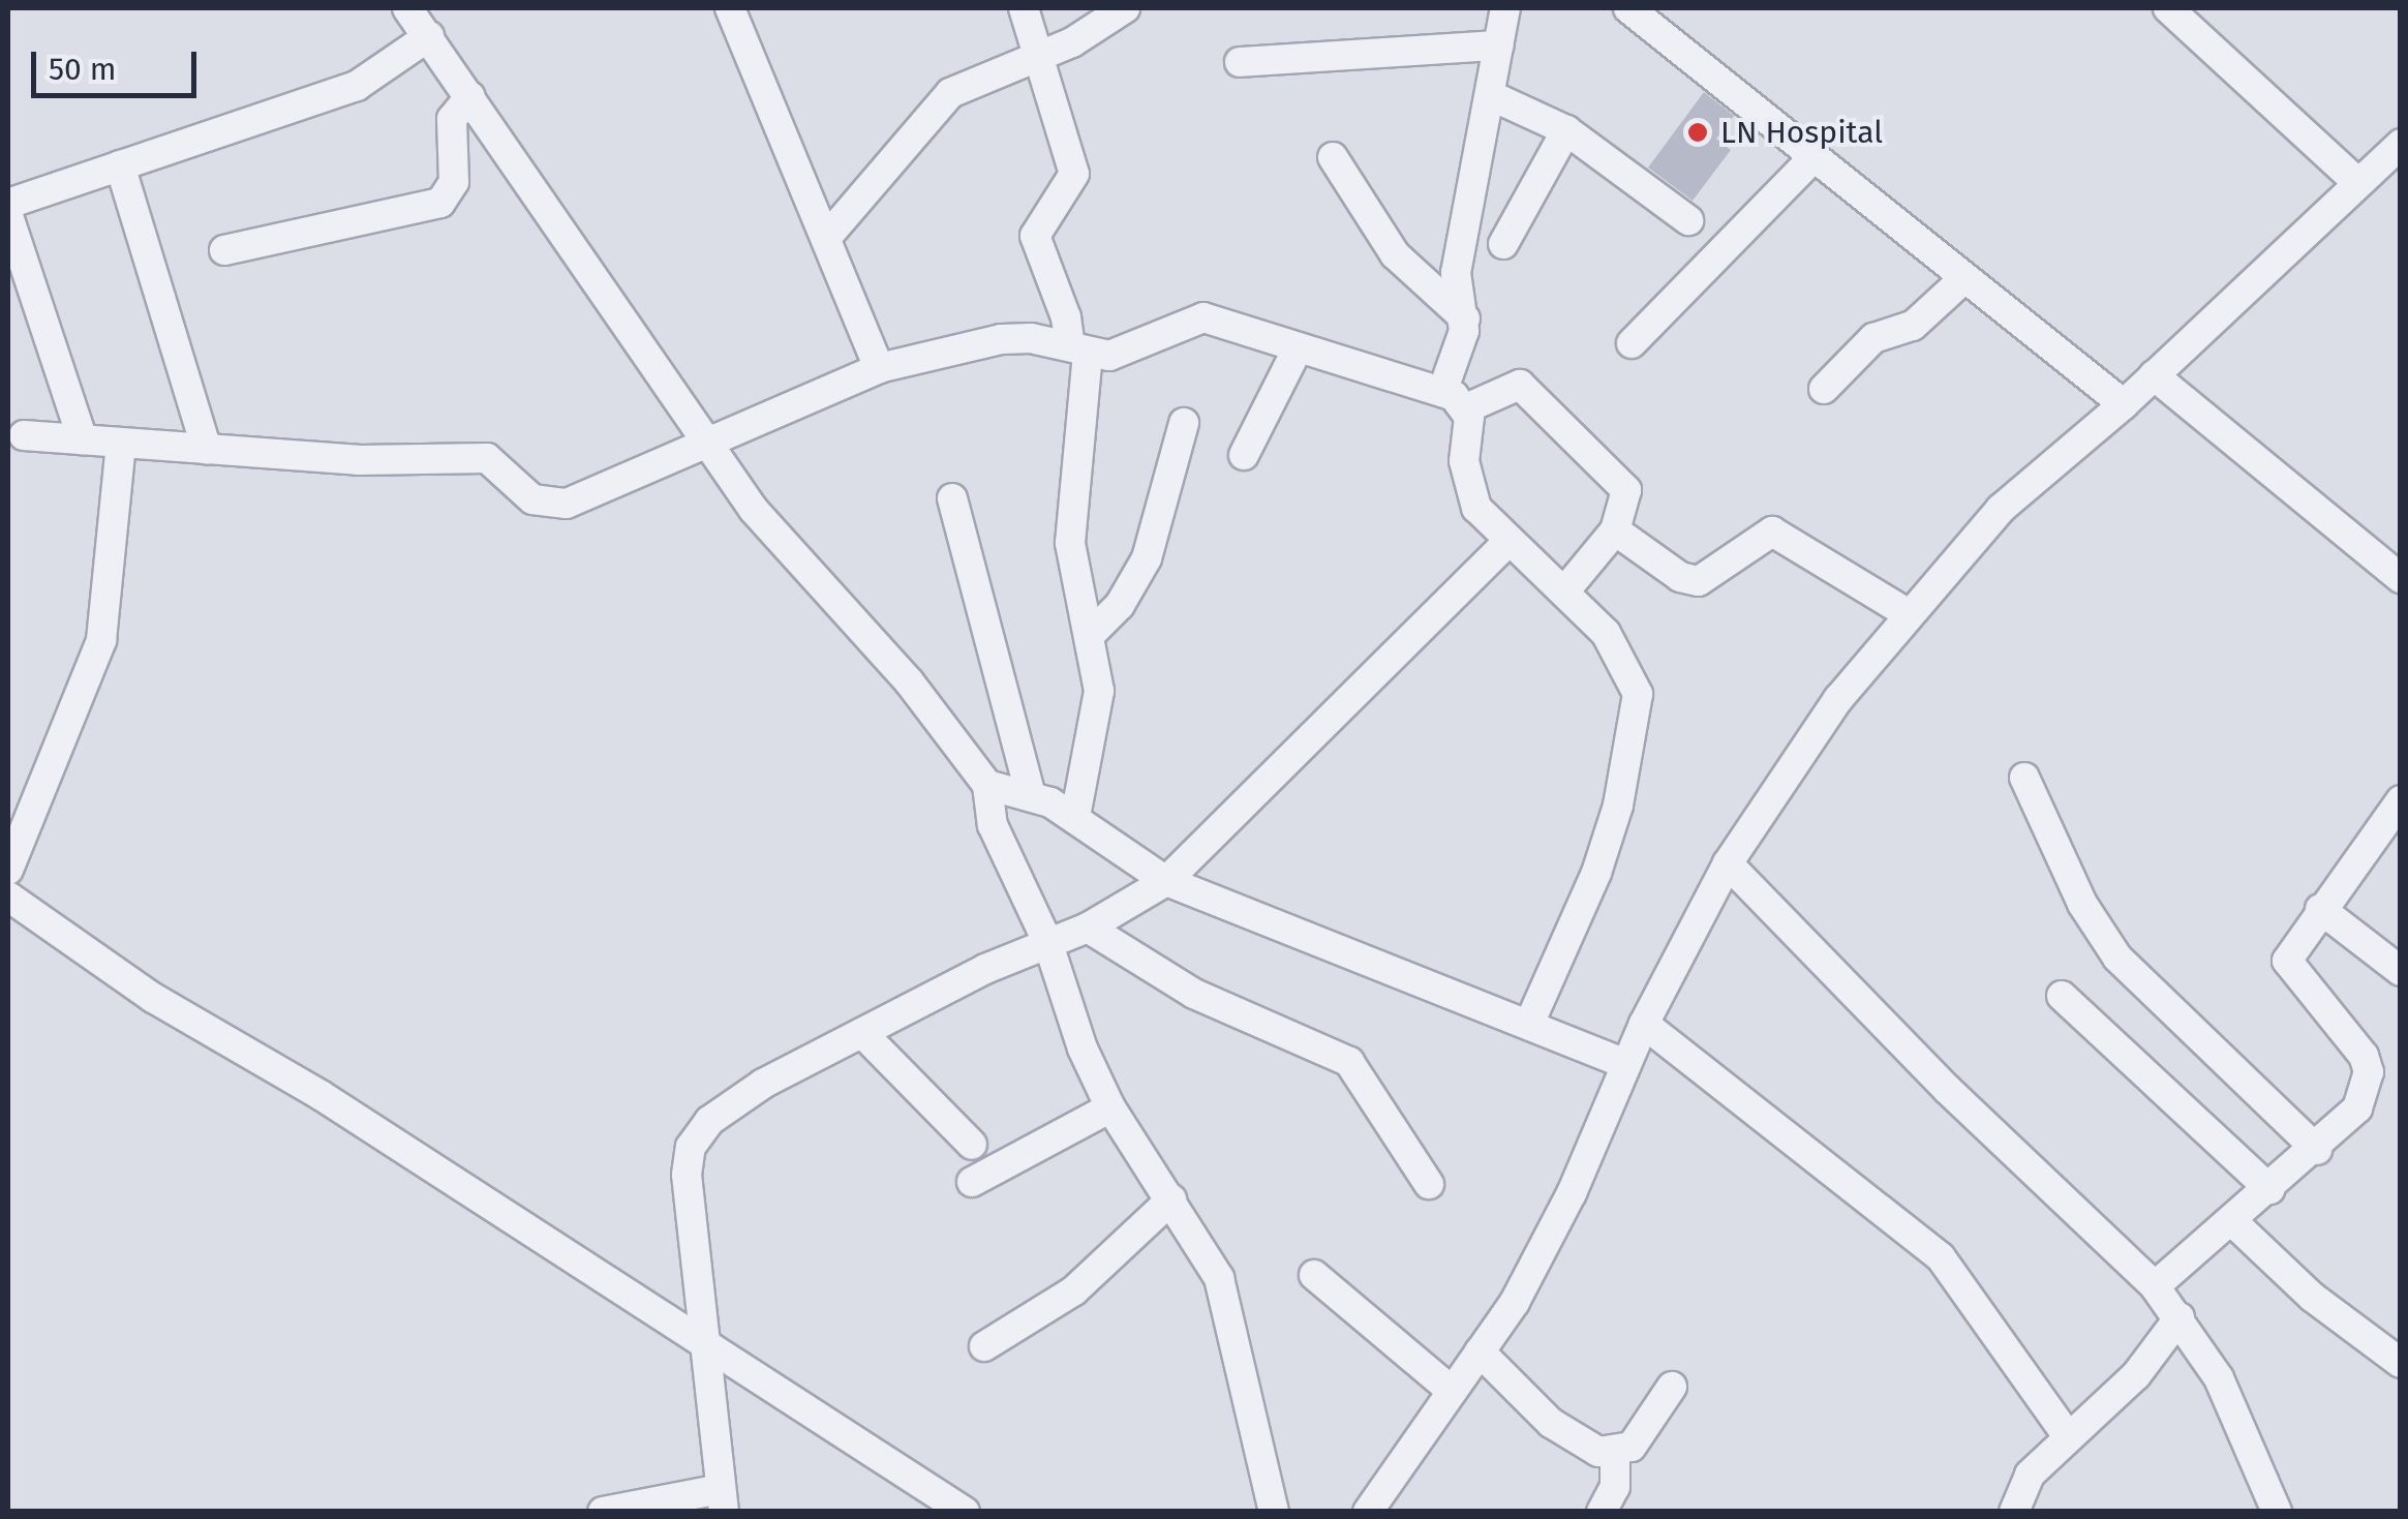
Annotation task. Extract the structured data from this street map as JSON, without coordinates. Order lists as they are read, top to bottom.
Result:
{
  "places": ["LN Hospital"],
  "scale_bar": "50 m"
}
